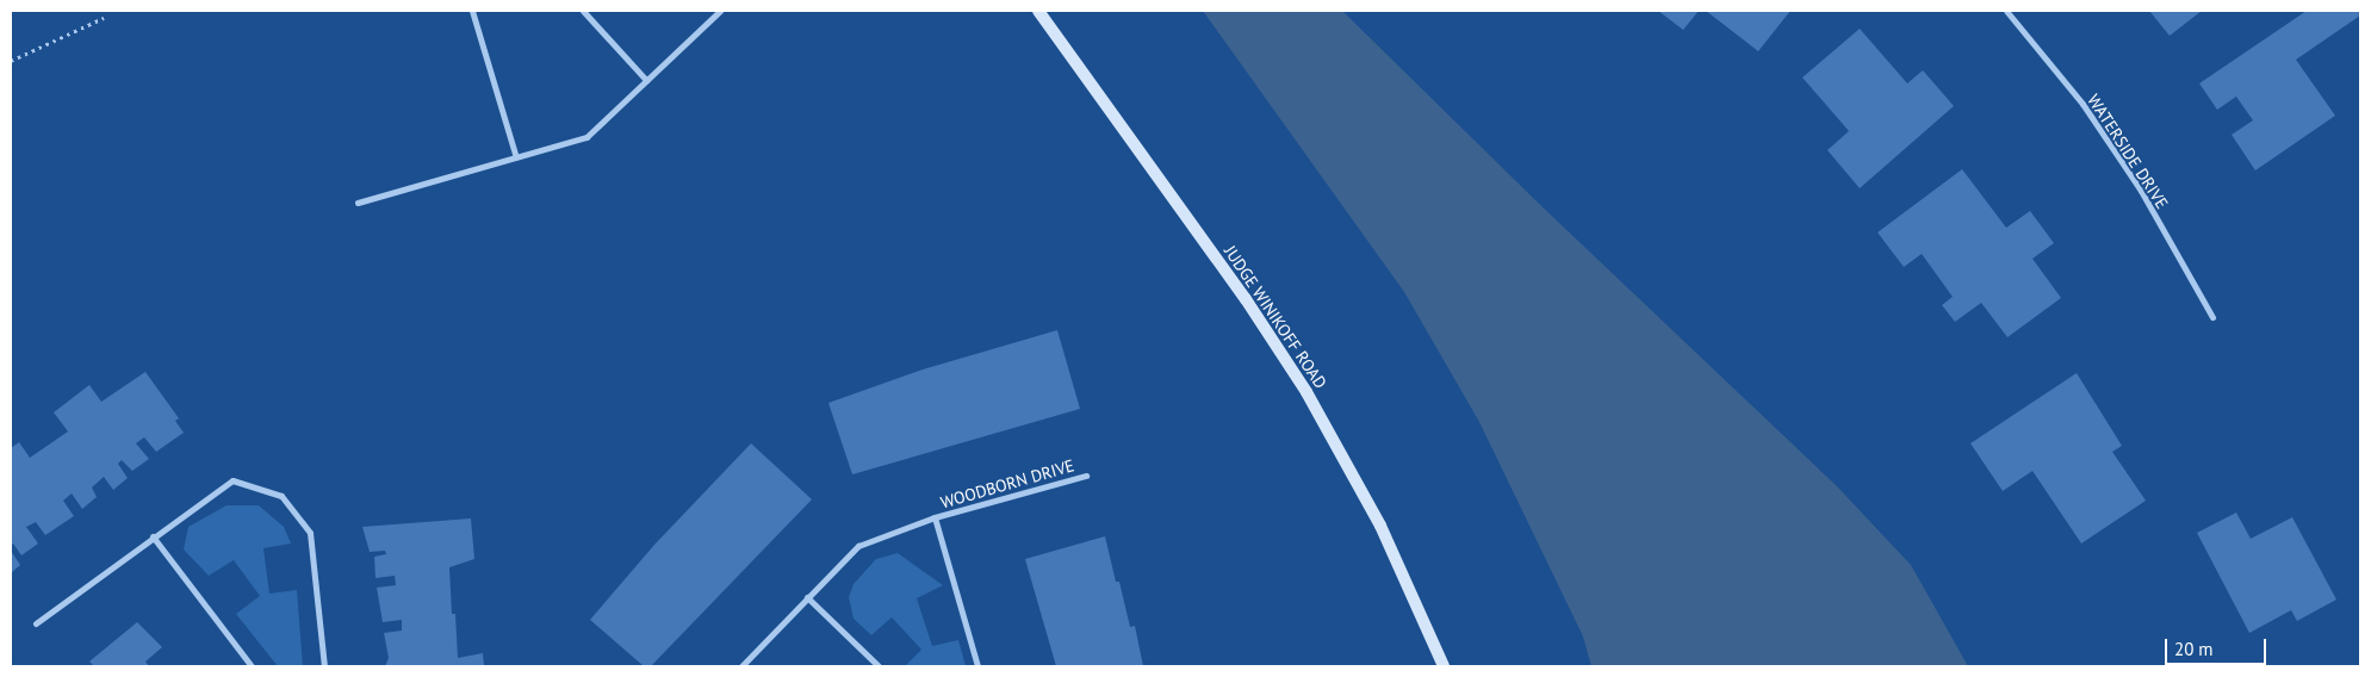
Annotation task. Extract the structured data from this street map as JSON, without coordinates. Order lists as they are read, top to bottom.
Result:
{
  "streets": {
    "street": ["WATERSIDE DRIVE", "JUDGE WINIKOFF ROAD", "WOODBORN DRIVE"]
  },
  "scale_bar": "20 m"
}
